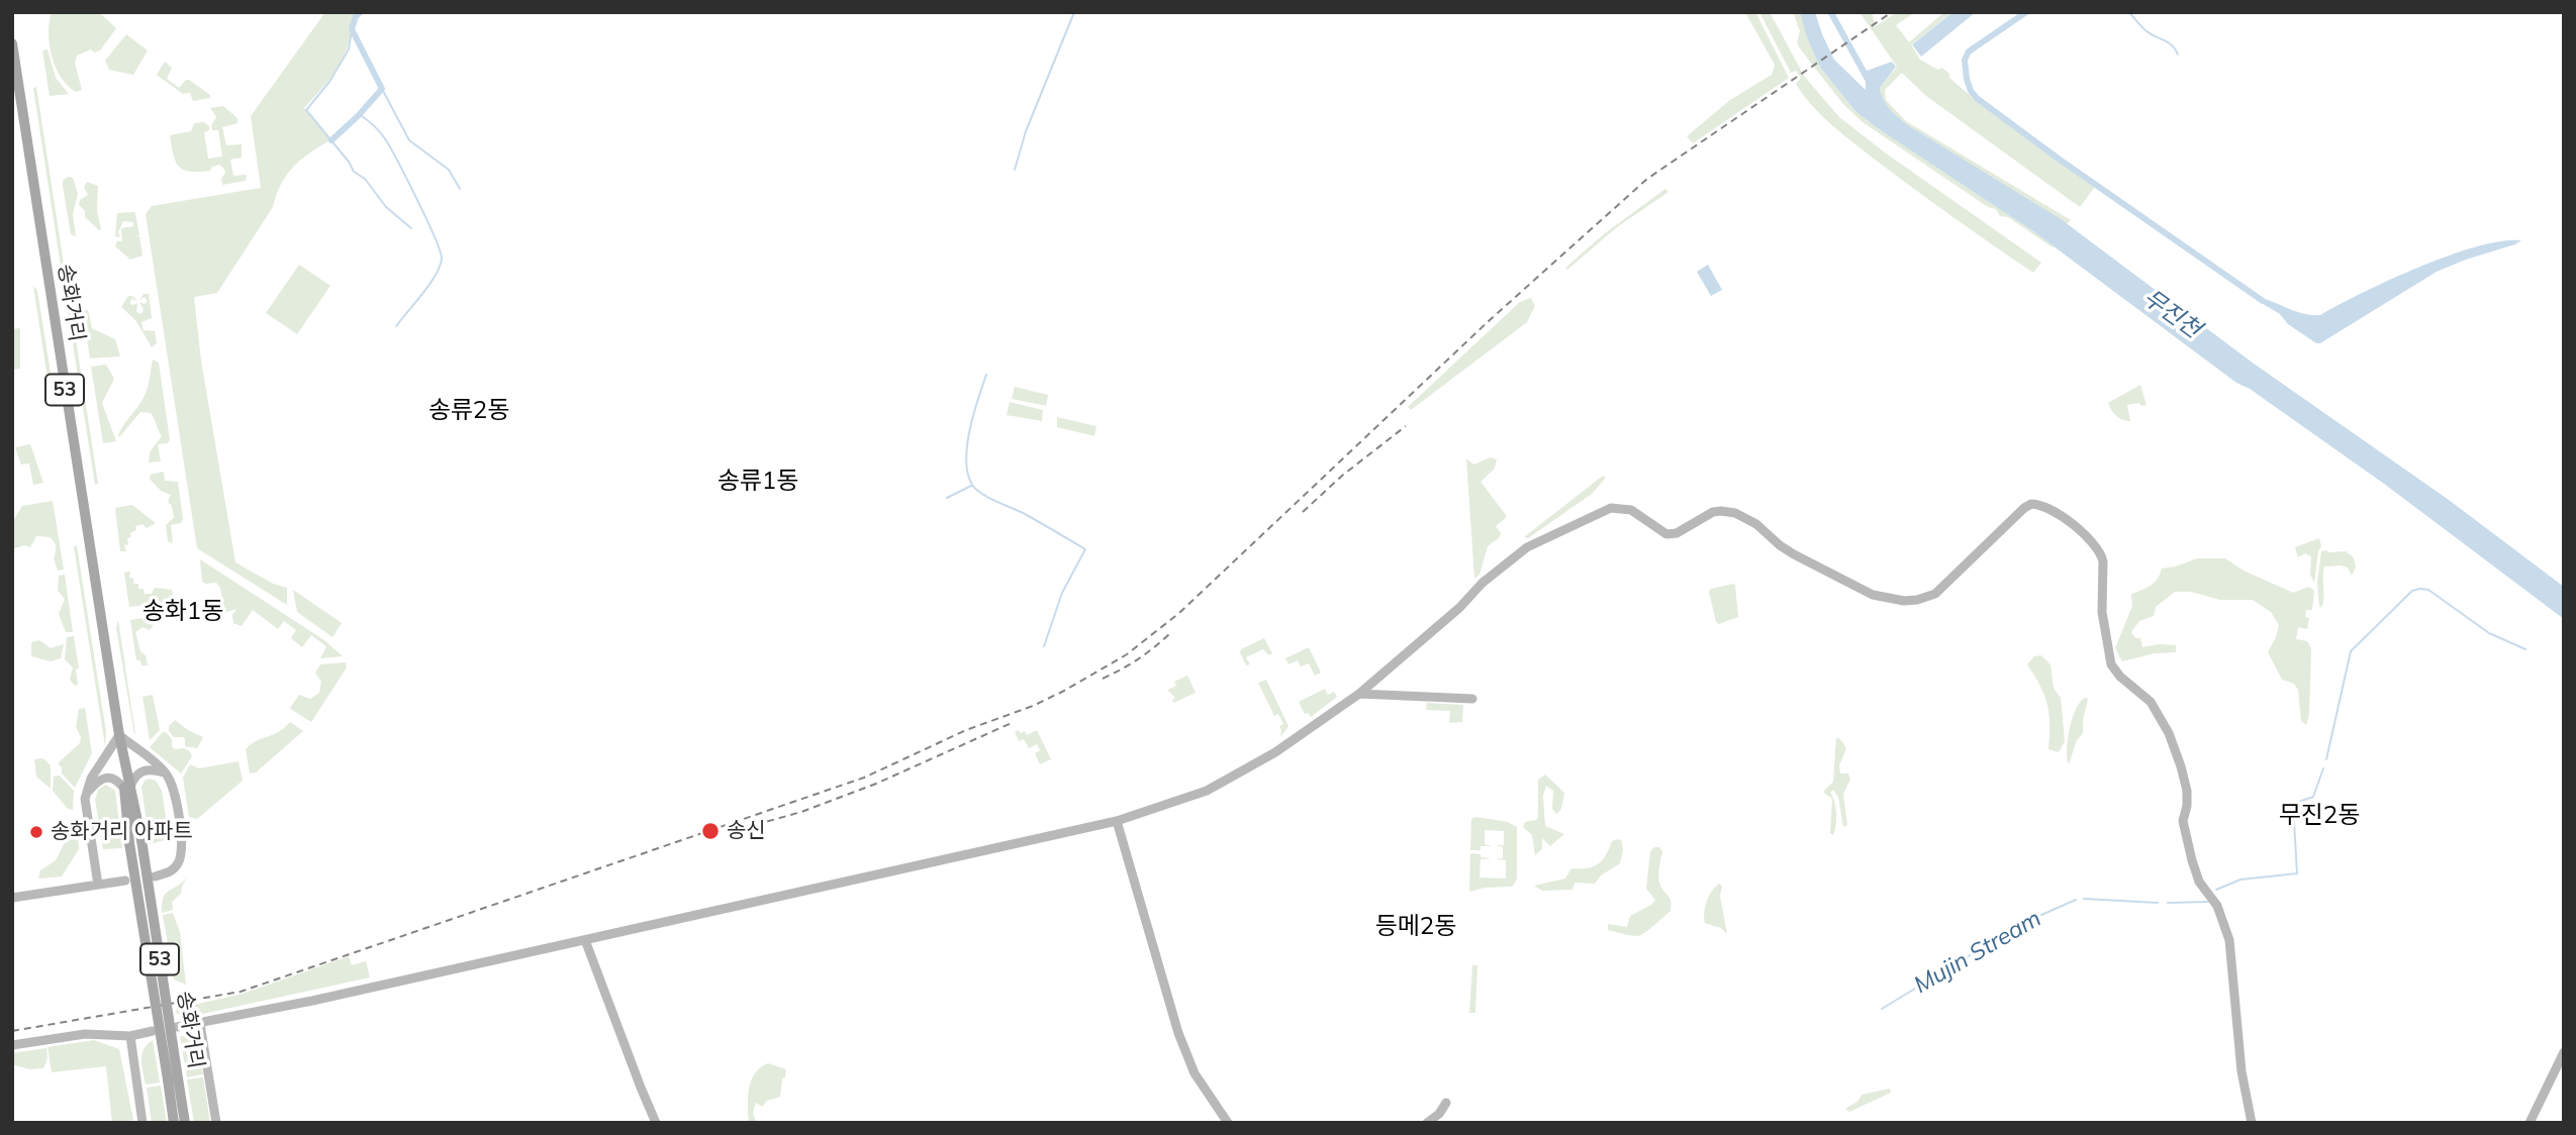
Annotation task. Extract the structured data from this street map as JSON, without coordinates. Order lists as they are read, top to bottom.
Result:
{
  "streets": {
    "main road": ["송화거리", "53"]
  },
  "districts": [
    "송류2동",
    "송류1동",
    "송화1동",
    "무진2동",
    "등메2동"
  ],
  "water": ["무진천", "Mujin Stream"],
  "places": ["송신", "송화거리 아파트"]
}
